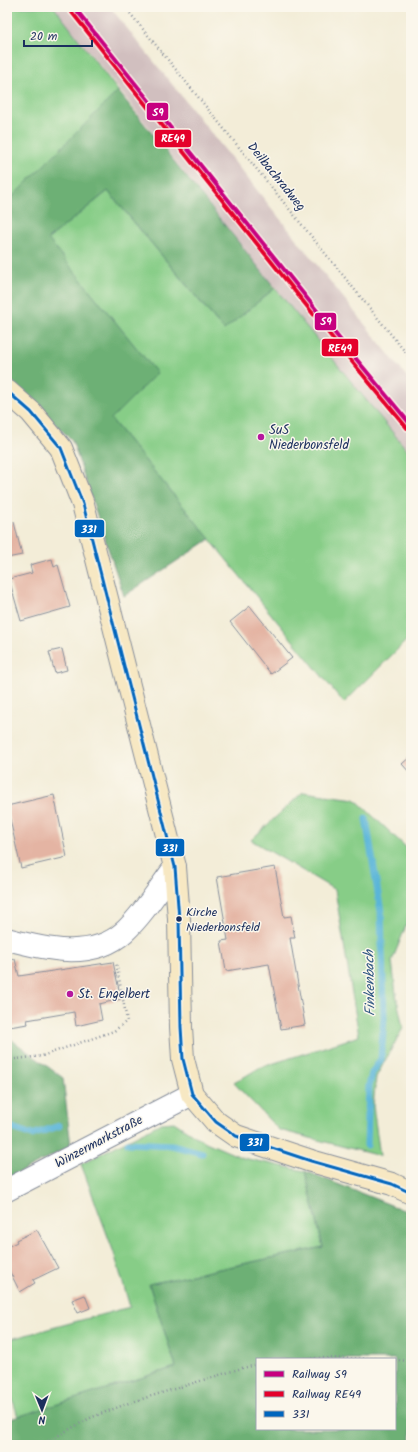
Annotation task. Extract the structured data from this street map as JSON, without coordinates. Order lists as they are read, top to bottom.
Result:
{
  "streets": {
    "street": ["Winzermarkstraße"],
    "path": ["Deilbachradweg"]
  },
  "water": ["Finkenbach"],
  "places": ["SuS Niederbonsfeld", "Kirche Niederbonsfeld", "St. Engelbert"],
  "lines": ["rail line S9", "rail line RE49", "transit line 331"],
  "legend": ["Railway S9", "Railway RE49", "331"],
  "scale_bar": "20 m",
  "north": "bottom"
}
